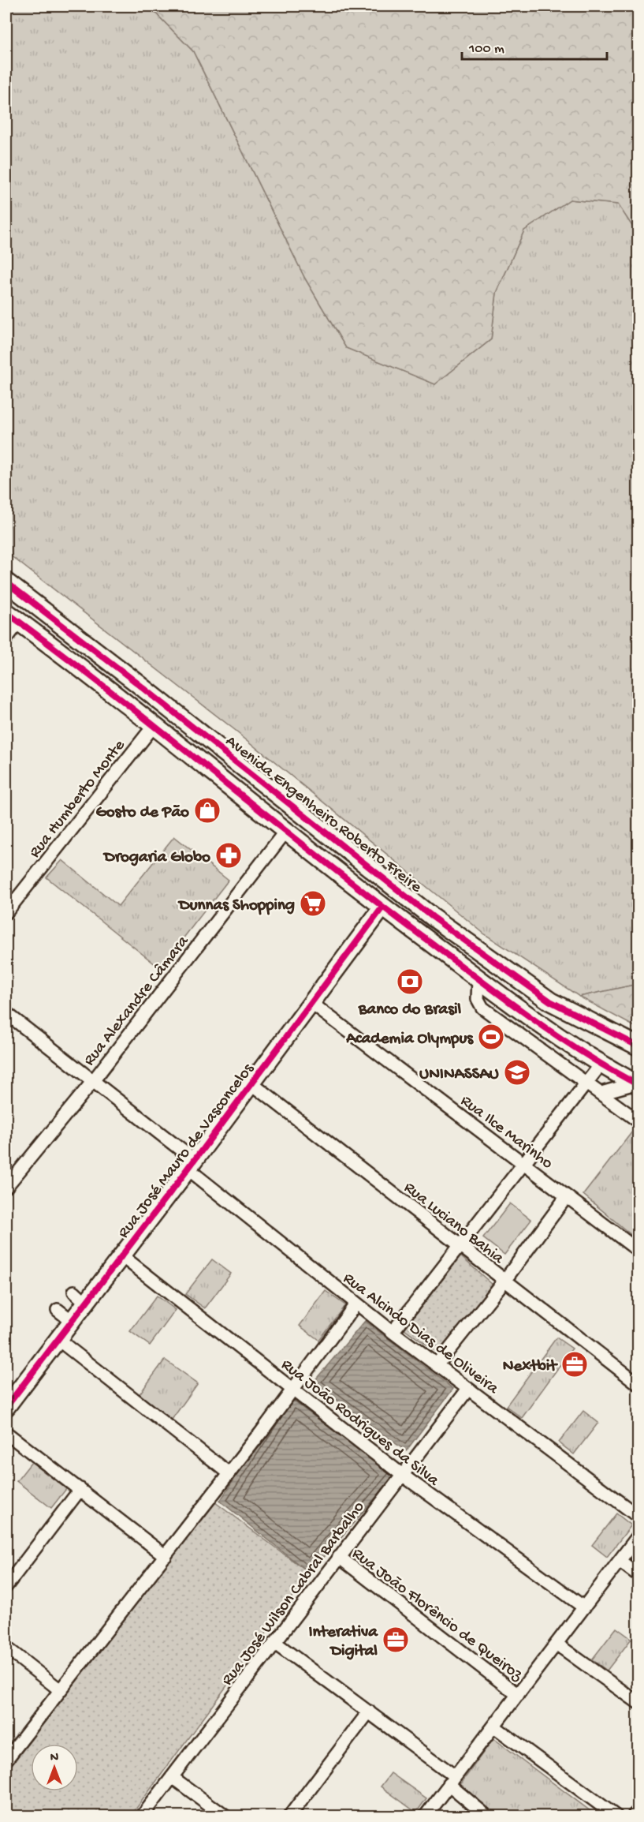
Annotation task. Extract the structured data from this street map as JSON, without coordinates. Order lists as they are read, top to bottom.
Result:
{
  "streets": {
    "main road": ["Avenida Engenheiro Roberto Freire"],
    "street": [
      "Rua Humberto Monte",
      "Rua Alexandre Câmara",
      "Rua Ilce Marinho",
      "Rua José Mauro de Vasconcelos",
      "Rua Luciano Bahia",
      "Rua Alcindo Dias de Oliveira",
      "Rua João Rodrigues da Silva",
      "Rua José Wilson Cabral Barbalho",
      "Rua João Florêncio de Queiroz"
    ]
  },
  "crossings": [
    ["Rua Alexandre Câmara", "Rua Alcindo Dias de Oliveira"],
    ["Rua Ilce Marinho", "Rua José Mauro de Vasconcelos"],
    ["Rua José Mauro de Vasconcelos", "Rua Luciano Bahia"],
    ["Rua José Mauro de Vasconcelos", "Rua Alcindo Dias de Oliveira"],
    ["Rua José Mauro de Vasconcelos", "Rua João Rodrigues da Silva"],
    ["Rua Alcindo Dias de Oliveira", "Rua José Wilson Cabral Barbalho"],
    ["Rua João Rodrigues da Silva", "Rua José Wilson Cabral Barbalho"],
    ["Rua José Wilson Cabral Barbalho", "Rua João Florêncio de Queiroz"]
  ],
  "places": {
    "shop": ["Gosto de Pão"],
    "pharmacy": ["Drogaria Globo"],
    "supermarket": ["Dunnas Shopping"],
    "bank": ["Banco do Brasil"],
    "sports": ["Academia Olympus"],
    "school or university": ["UNINASSAU"],
    "office": ["Nextbit", "Interativa Digital"]
  },
  "scale_bar": "100 m",
  "north": "top"
}
